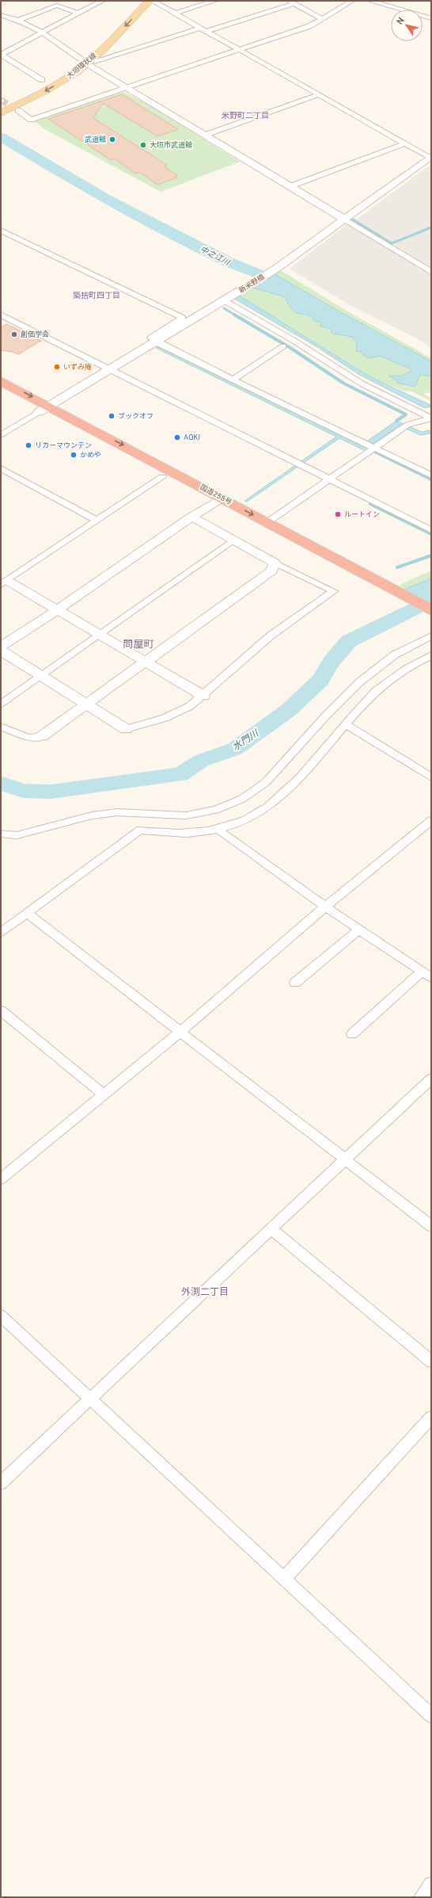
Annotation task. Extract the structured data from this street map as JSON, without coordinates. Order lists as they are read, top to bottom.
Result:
{
  "streets": {
    "highway": ["国道258号"],
    "main road": ["大垣環状線"],
    "street": ["新米野橋"]
  },
  "crossings": [
    ["新米野橋", "国道258号"]
  ],
  "districts": [
    "米野町二丁目",
    "築捨町四丁目",
    "問屋町",
    "外渕二丁目"
  ],
  "water": ["中之江川", "水門川"],
  "places": [
    "武道館",
    "大垣市武道館",
    "創価学会",
    "いずみ庵",
    "ブックオフ",
    "AOKI",
    "リカーマウンテン",
    "かめや",
    "ルートイン"
  ],
  "north": "top left"
}
